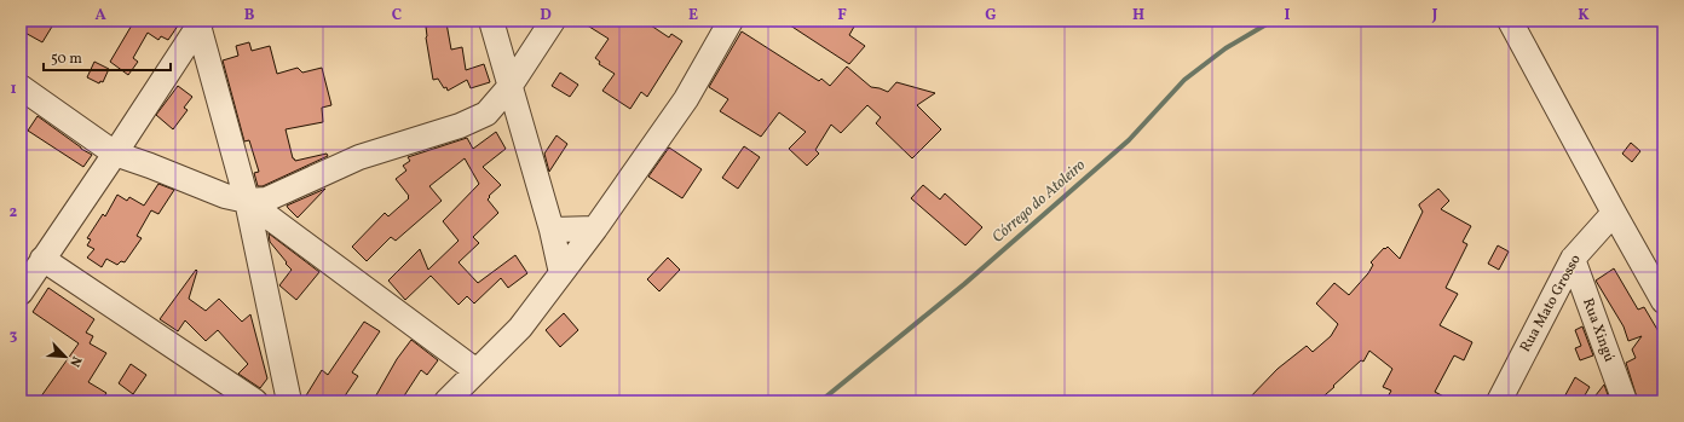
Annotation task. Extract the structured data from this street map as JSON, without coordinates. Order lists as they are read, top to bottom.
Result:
{
  "streets": {
    "street": ["Rua Mato Grosso", "Rua Xingú"]
  },
  "crossings": [
    ["Rua Mato Grosso", "Rua Xingú"]
  ],
  "water": ["Córrego do Atoleiro"],
  "scale_bar": "50 m",
  "north": "bottom right",
  "grid": {
    "columns": [
      "A",
      "B",
      "C",
      "D",
      "E",
      "F",
      "G",
      "H",
      "I",
      "J",
      "K"
    ],
    "rows": ["1", "2", "3"]
  }
}
